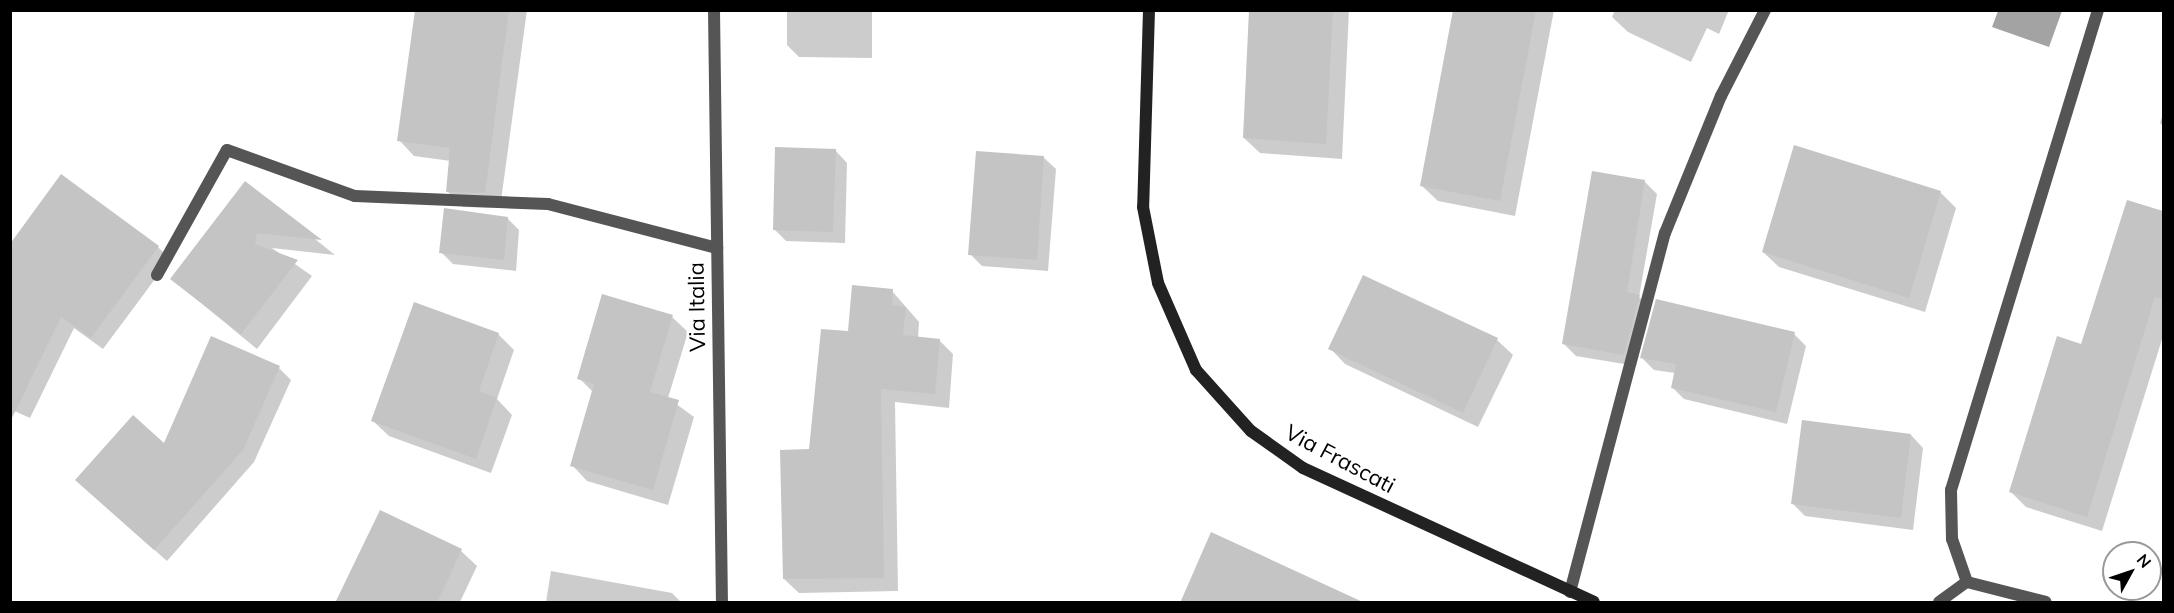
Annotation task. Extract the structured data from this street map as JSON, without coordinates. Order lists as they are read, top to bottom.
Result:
{
  "streets": {
    "main road": ["Via Frascati"],
    "street": ["Via Italia"]
  },
  "north": "top right"
}
